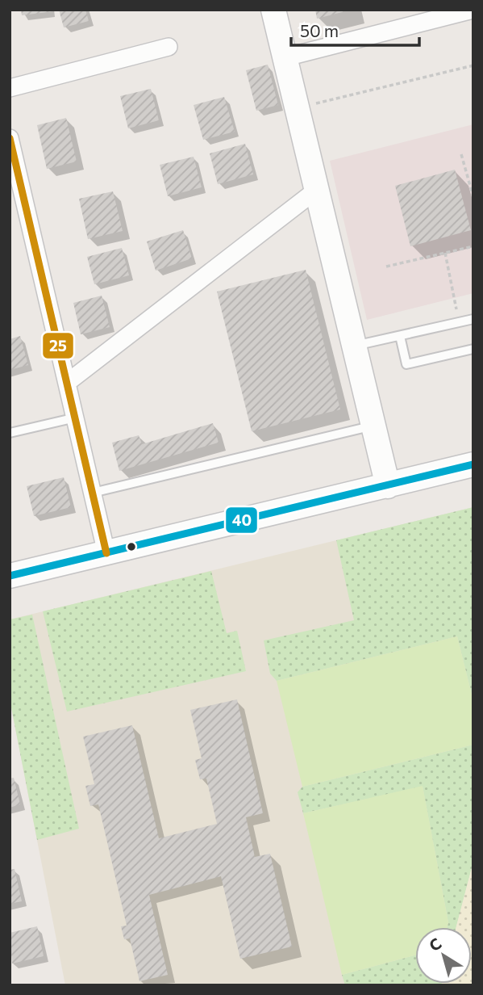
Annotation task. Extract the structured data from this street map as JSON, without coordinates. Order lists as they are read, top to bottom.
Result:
{
  "lines": ["transit line 25", "transit line 40"],
  "scale_bar": "50 m",
  "north": "top left"
}
